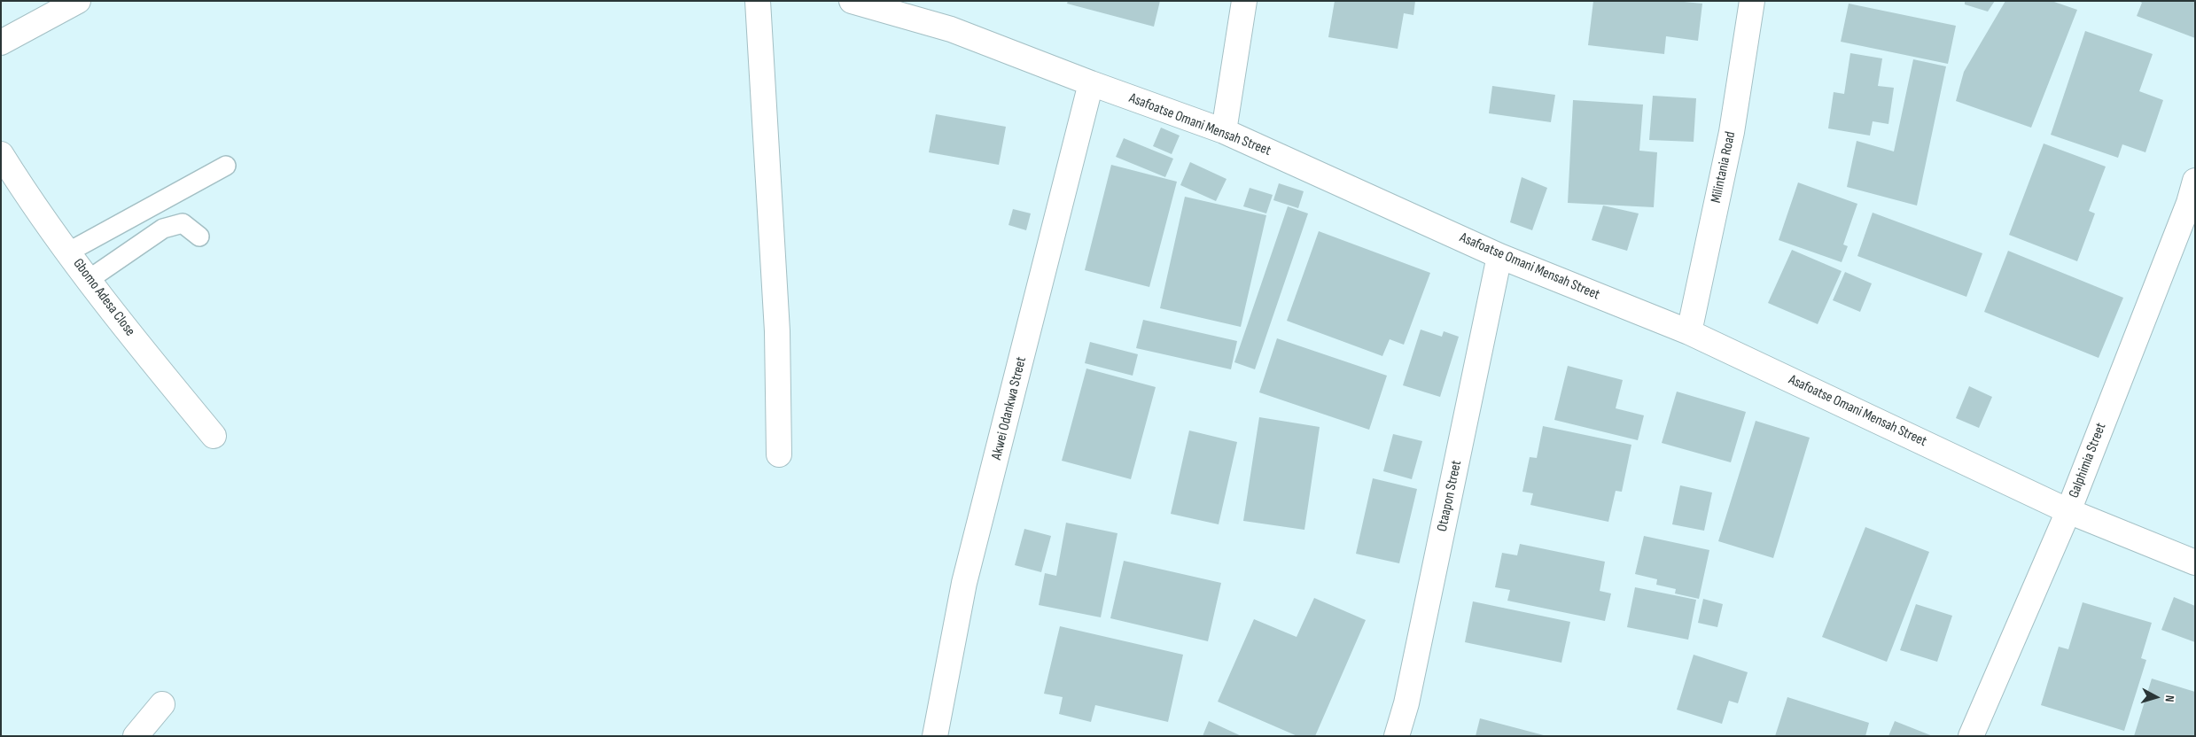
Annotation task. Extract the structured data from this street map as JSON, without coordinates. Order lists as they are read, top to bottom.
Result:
{
  "streets": {
    "street": [
      "Asafoatse Omani Mensah Street",
      "Milintania Road",
      "Gbomo Adesa Close",
      "Akwei Odankwa Street",
      "Galphimia Street",
      "Otaapon Street"
    ]
  },
  "crossings": [
    ["Asafoatse Omani Mensah Street", "Milintania Road"],
    ["Asafoatse Omani Mensah Street", "Akwei Odankwa Street"],
    ["Asafoatse Omani Mensah Street", "Galphimia Street"],
    ["Asafoatse Omani Mensah Street", "Otaapon Street"]
  ],
  "north": "right"
}
